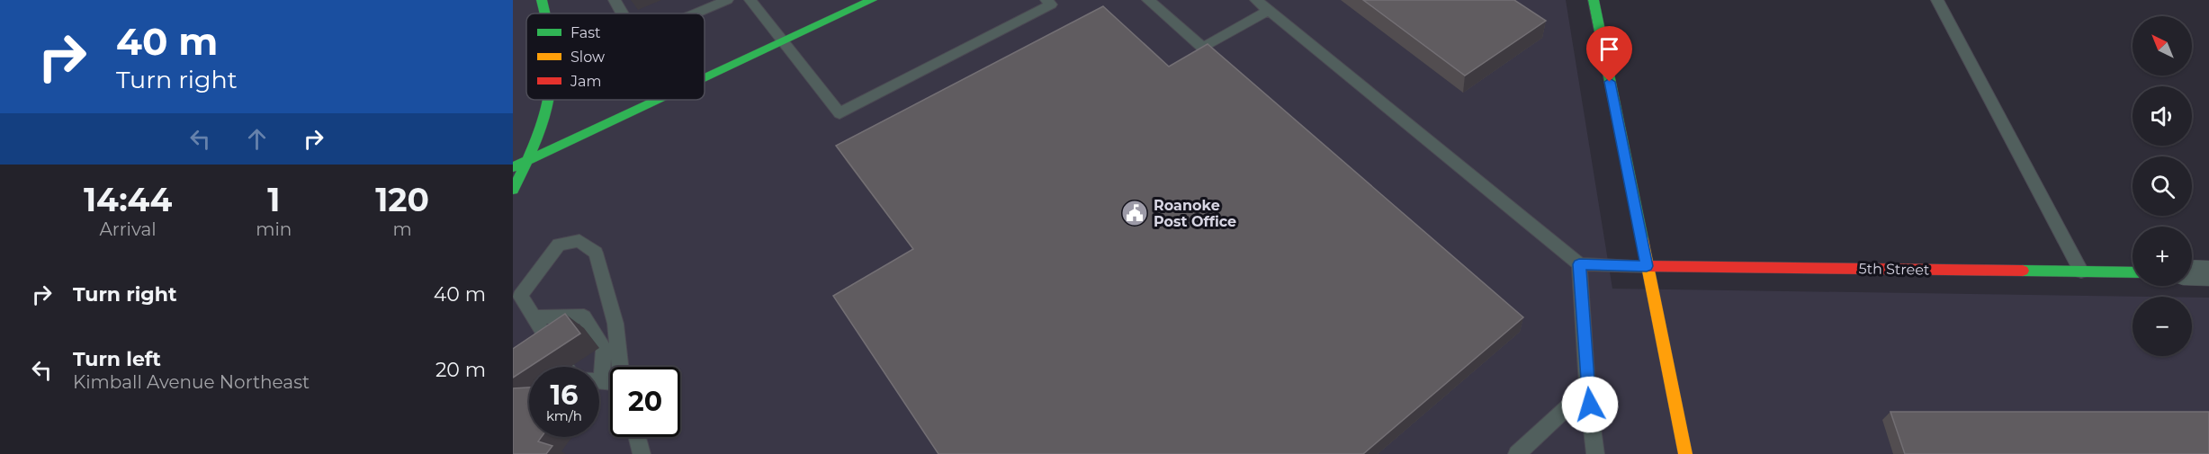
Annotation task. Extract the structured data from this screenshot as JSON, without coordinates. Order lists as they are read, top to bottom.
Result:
{
  "streets": {
    "main road": ["5th Street"]
  },
  "places": {
    "public building": ["Roanoke Post Office"]
  },
  "legend": ["Fast", "Slow", "Jam"],
  "north": "top left",
  "page": {
    "turn": ["40 m", "Turn right"],
    "map_buttons": ["+", "−"],
    "eta": [
      "14:44",
      "Arrival",
      "1",
      "min",
      "120",
      "m"
    ],
    "list": [
      {
        "name": "Turn right",
        "value": "40 m"
      },
      {
        "name": "Turn left",
        "note": "Kimball Avenue Northeast",
        "value": "20 m"
      }
    ],
    "speed": "16 km/h",
    "limit": "20"
  }
}
